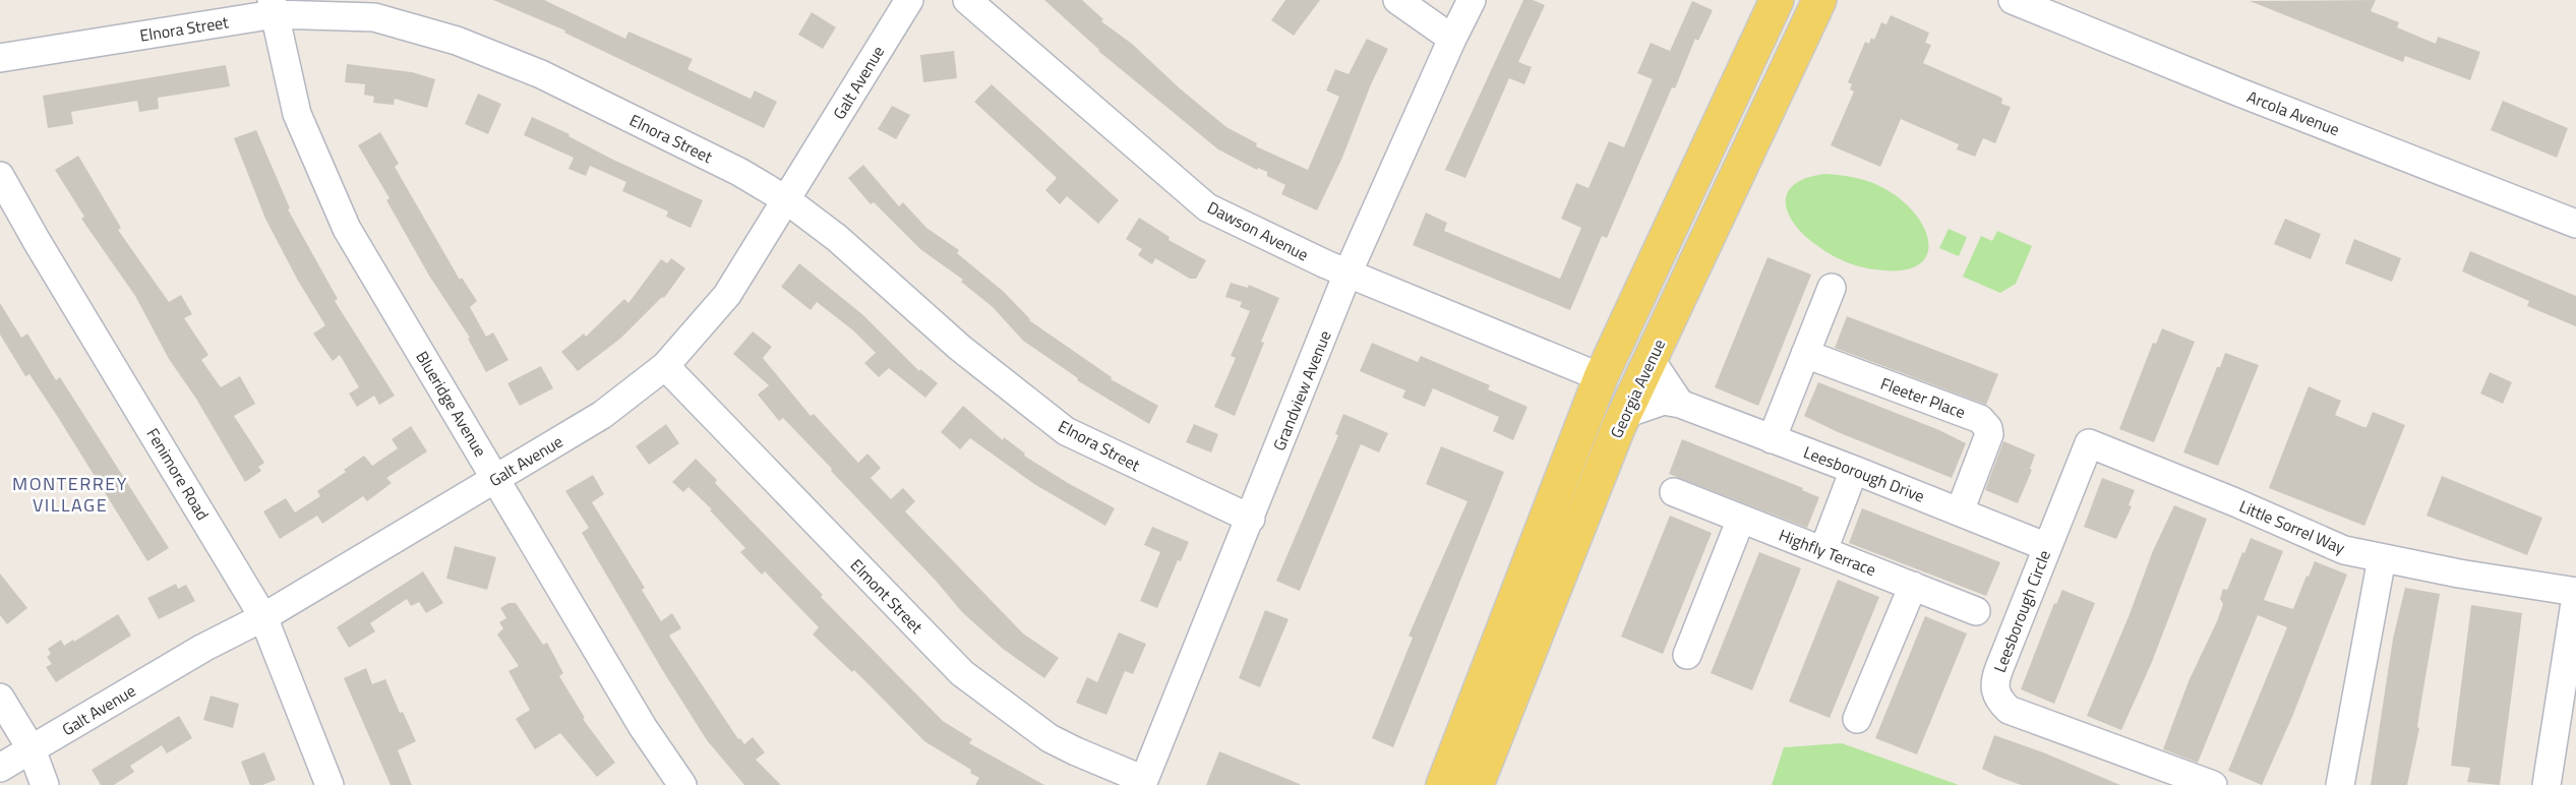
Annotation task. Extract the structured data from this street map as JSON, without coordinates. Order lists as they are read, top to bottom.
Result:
{
  "streets": {
    "main road": ["Georgia Avenue"],
    "street": [
      "Elnora Street",
      "Galt Avenue",
      "Arcola Avenue",
      "Dawson Avenue",
      "Grandview Avenue",
      "Fleeter Place",
      "Blueridge Avenue",
      "Fenimore Road",
      "Leesborough Drive",
      "Little Sorrel Way",
      "Highfly Terrace",
      "Elmont Street",
      "Leesborough Circle"
    ]
  },
  "crossings": [
    ["Elnora Street", "Galt Avenue"],
    ["Elnora Street", "Grandview Avenue"],
    ["Elnora Street", "Blueridge Avenue"],
    ["Galt Avenue", "Blueridge Avenue"],
    ["Galt Avenue", "Fenimore Road"],
    ["Galt Avenue", "Elmont Street"],
    ["Dawson Avenue", "Grandview Avenue"],
    ["Georgia Avenue", "Leesborough Drive"],
    ["Grandview Avenue", "Elmont Street"],
    ["Fleeter Place", "Leesborough Drive"],
    ["Leesborough Drive", "Leesborough Circle"],
    ["Little Sorrel Way", "Leesborough Circle"]
  ],
  "districts": ["MONTERREY VILLAGE"]
}
